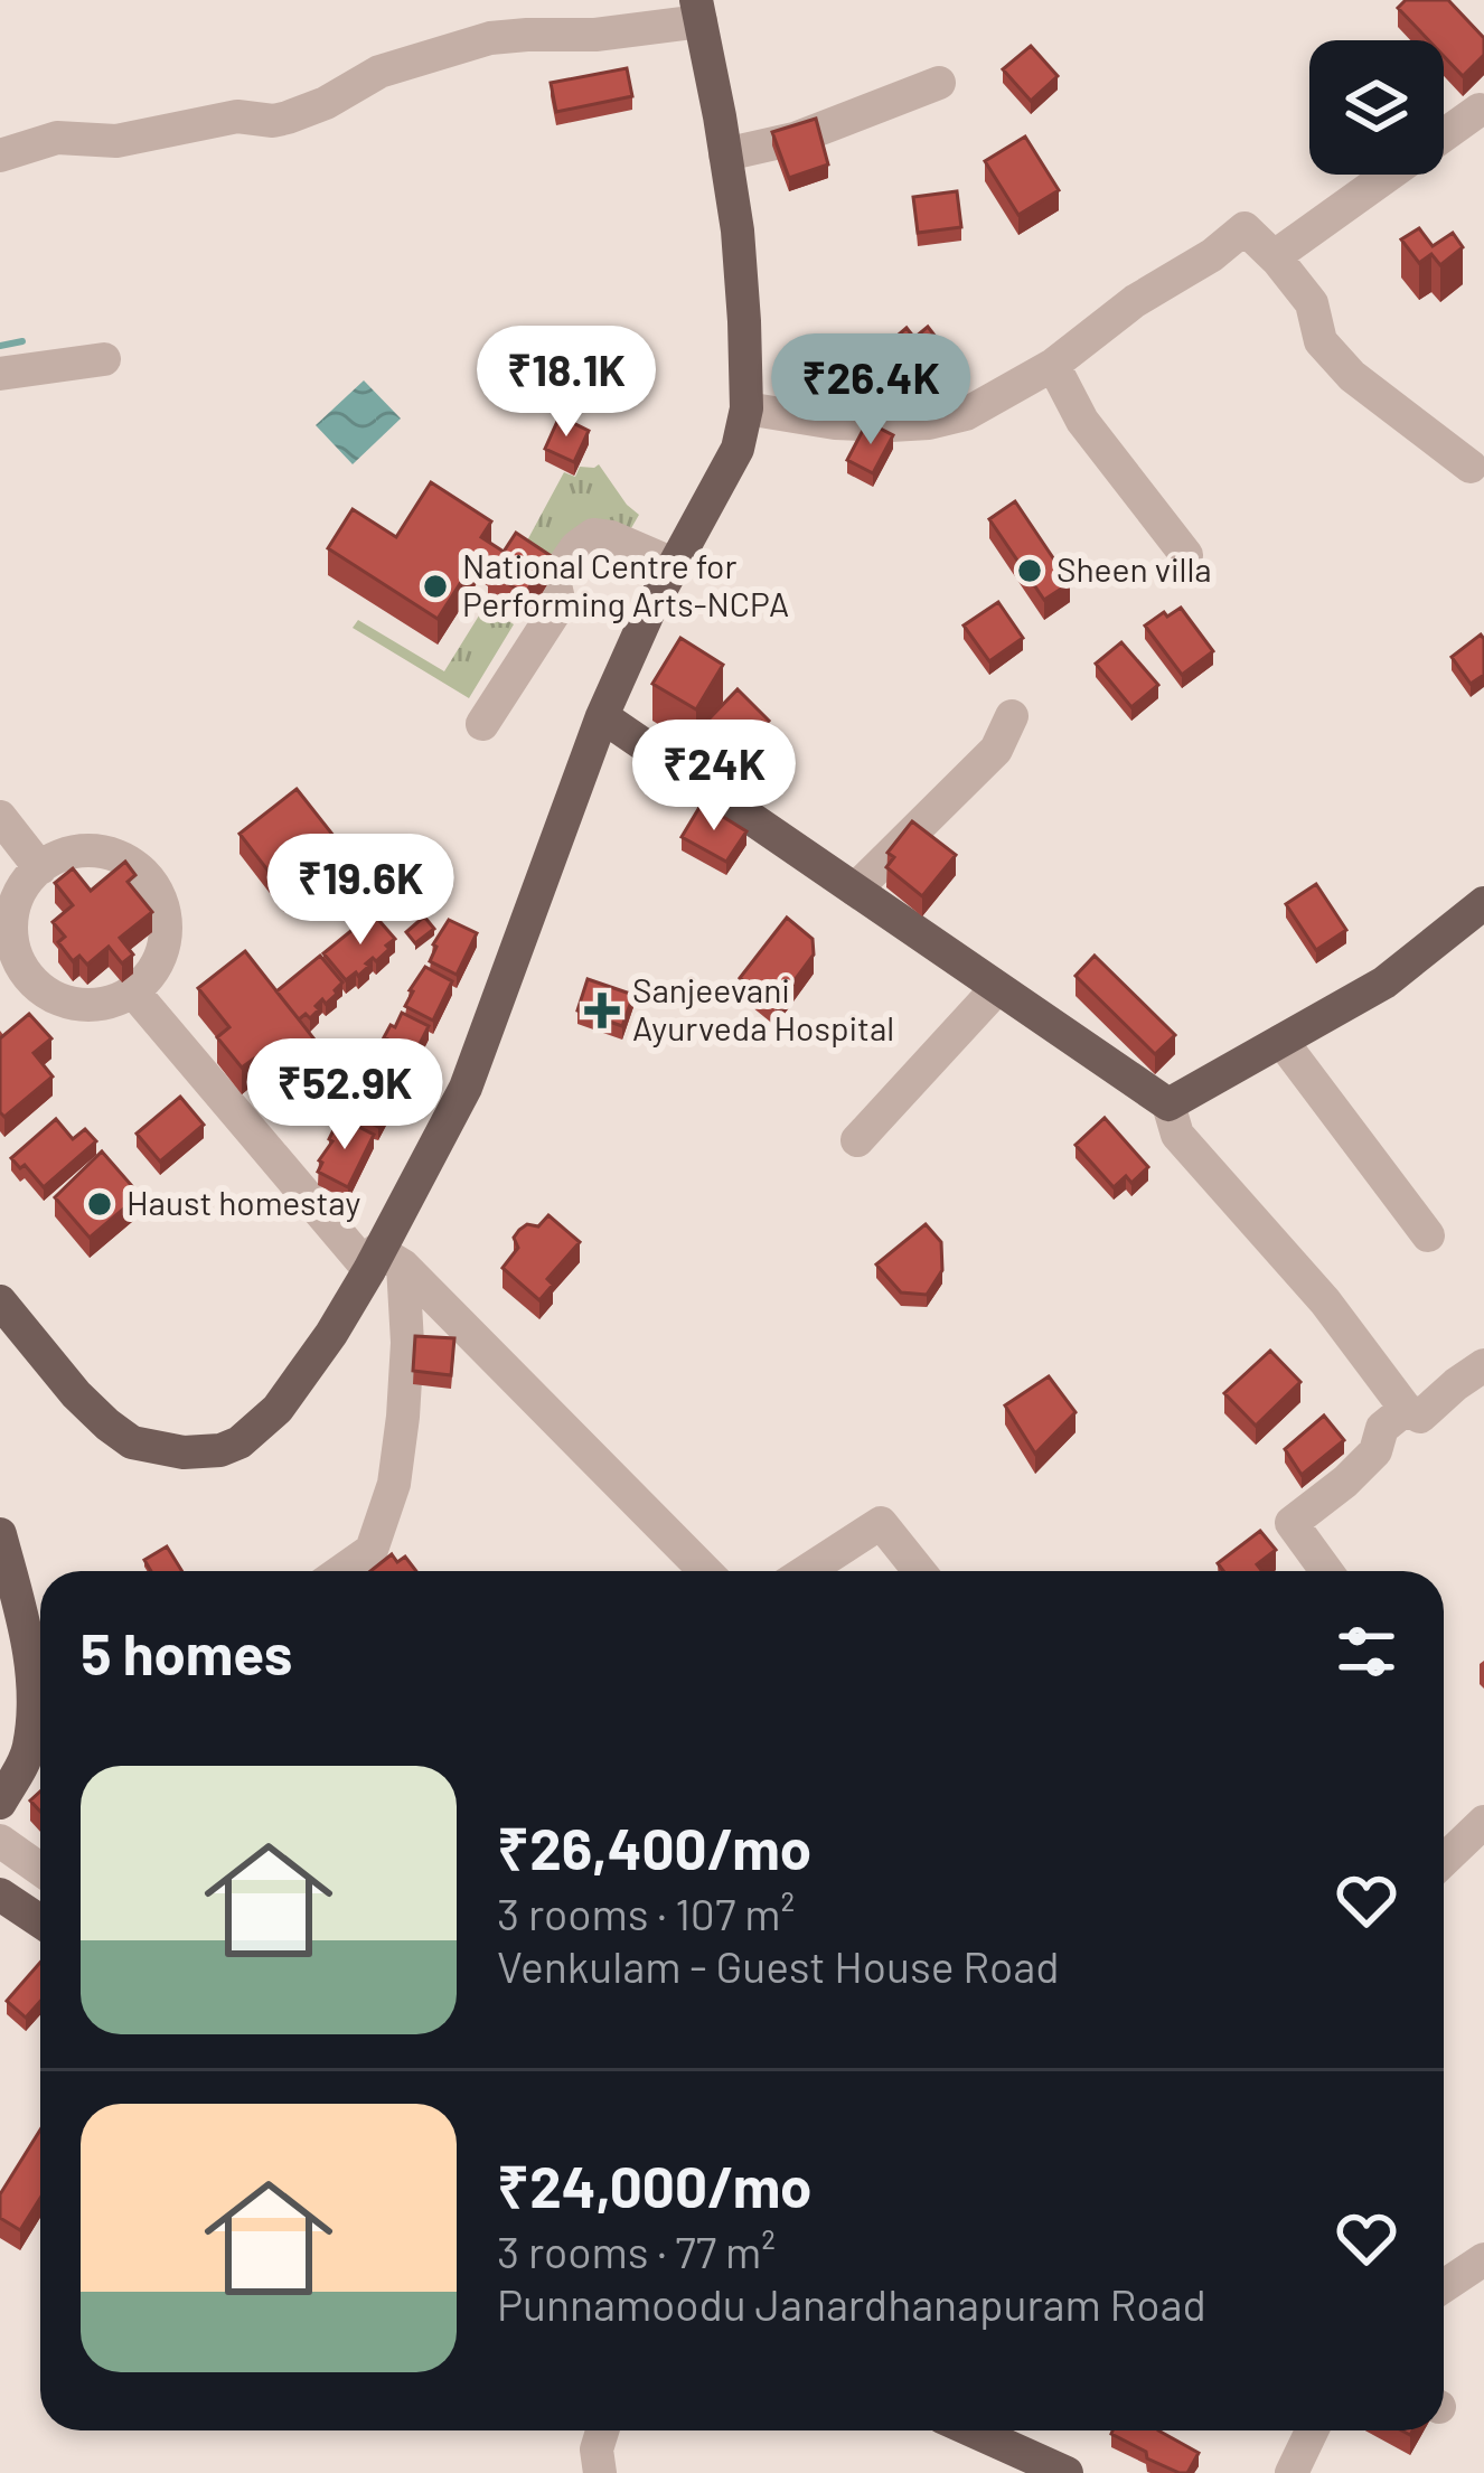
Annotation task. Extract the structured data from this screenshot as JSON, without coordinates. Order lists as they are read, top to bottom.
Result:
{
  "places": {
    "other": ["Sheen villa", "National Centre for Performing Arts-NCPA", "Haust homestay"],
    "health": ["Sanjeevani Ayurveda Hospital"]
  },
  "page": {
    "price": [
      "₹18.1K",
      "₹26.4K",
      "₹24K",
      "₹19.6K",
      "₹52.9K"
    ],
    "heading": "5 homes",
    "list": [
      {
        "name": "₹26,400/mo",
        "note": "3 rooms · 107 m² · Venkulam - Guest House Road"
      },
      {
        "name": "₹24,000/mo",
        "note": "3 rooms · 77 m² · Punnamoodu Janardhanapuram Road"
      }
    ]
  }
}
